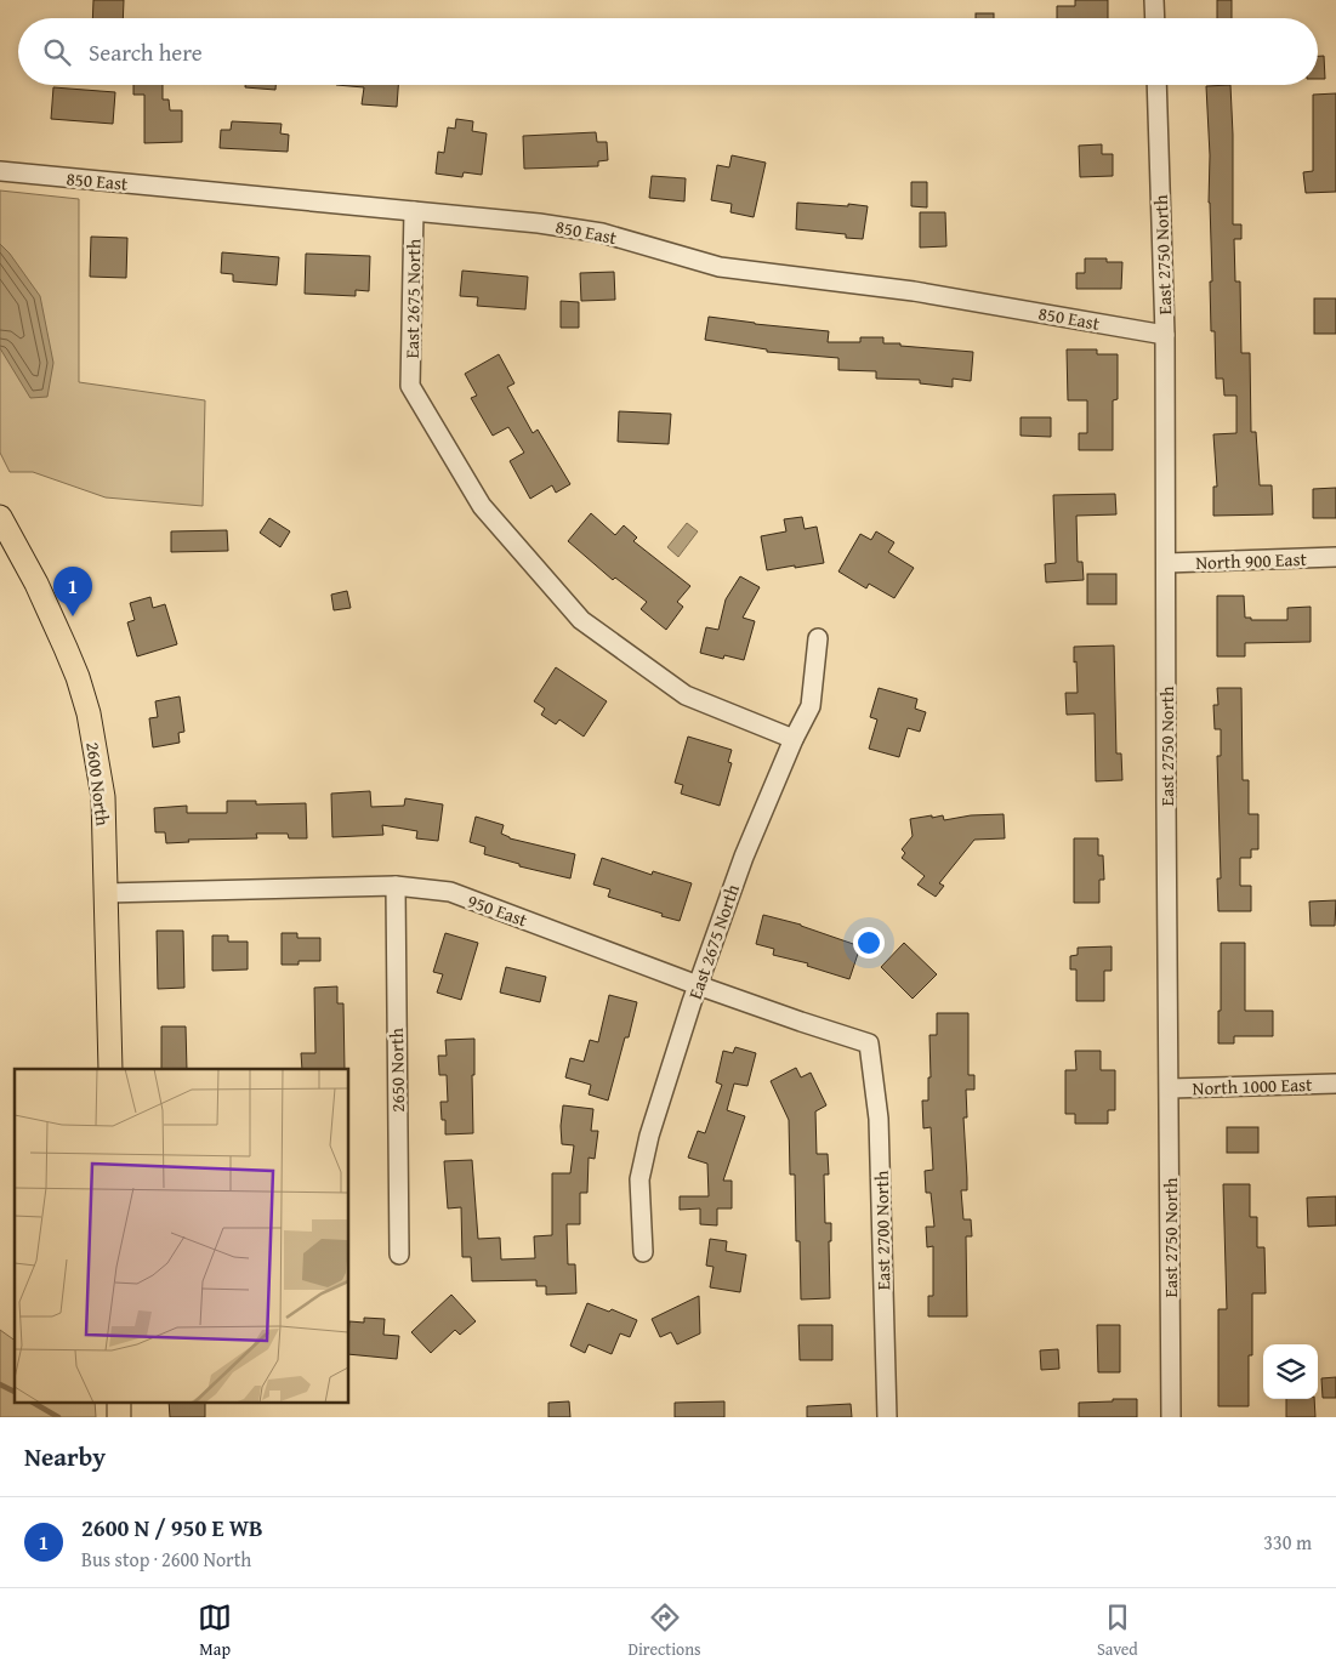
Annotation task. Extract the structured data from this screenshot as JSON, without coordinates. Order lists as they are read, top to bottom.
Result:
{
  "streets": {
    "main road": ["2600 North"],
    "street": [
      "850 East",
      "East 2750 North",
      "East 2675 North",
      "North 900 East",
      "950 East",
      "2650 North",
      "North 1000 East",
      "East 2700 North"
    ]
  },
  "crossings": [
    ["850 East", "East 2750 North"],
    ["850 East", "East 2675 North"],
    ["East 2750 North", "North 900 East"],
    ["East 2750 North", "North 1000 East"],
    ["East 2675 North", "950 East"],
    ["2600 North", "950 East"],
    ["950 East", "2650 North"],
    ["950 East", "East 2700 North"]
  ],
  "page": {
    "search": "Search here",
    "pins": "1",
    "heading": "Nearby",
    "list": [
      {
        "mark": "1",
        "name": "2600 N / 950 E WB",
        "note": "Bus stop · 2600 North",
        "value": "330 m"
      }
    ],
    "nav": ["Map", "Directions", "Saved"]
  }
}
